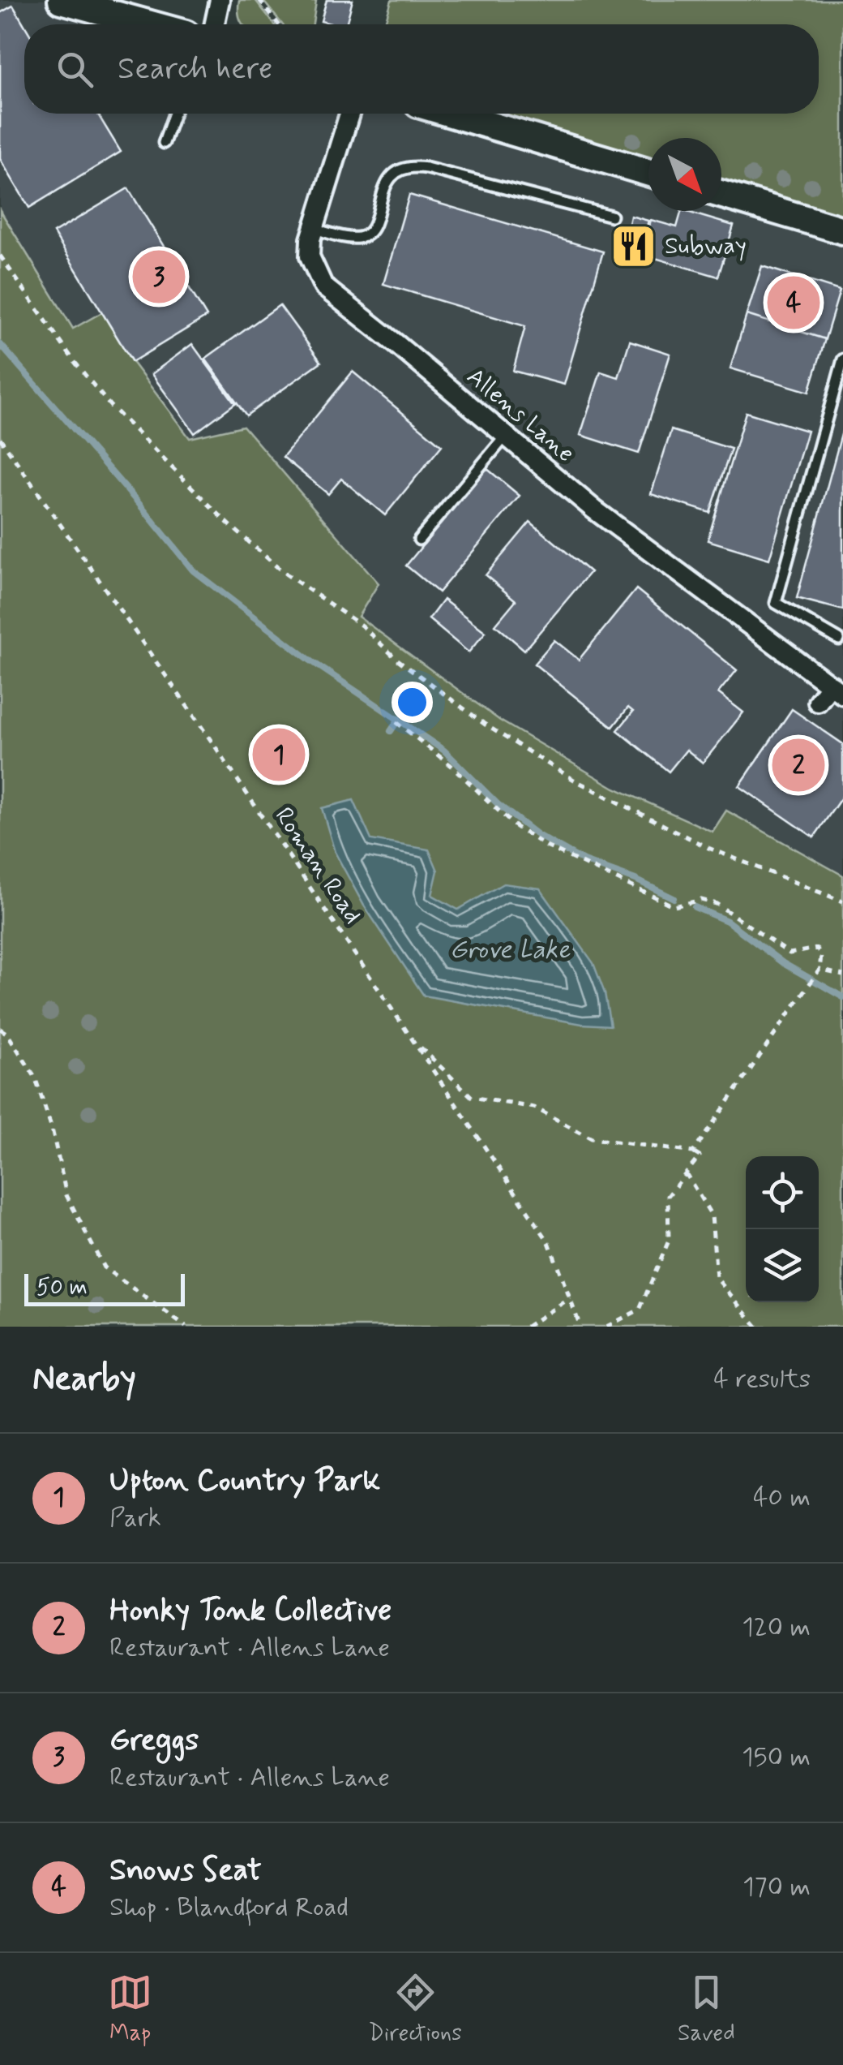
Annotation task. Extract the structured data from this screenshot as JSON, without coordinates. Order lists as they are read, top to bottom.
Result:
{
  "streets": {
    "street": ["Allens Lane"],
    "path": ["Roman Road"]
  },
  "water": ["Grove Lake"],
  "places": {
    "restaurant": ["Subway"]
  },
  "scale_bar": "50 m",
  "north": "bottom right",
  "page": {
    "search": "Search here",
    "pins": [
      "3",
      "4",
      "1",
      "2"
    ],
    "scale": "50 m",
    "heading": ["Nearby", "4 results"],
    "list": [
      {
        "mark": "1",
        "name": "Upton Country Park",
        "note": "Park",
        "value": "40 m"
      },
      {
        "mark": "2",
        "name": "Honky Tonk Collective",
        "note": "Restaurant · Allens Lane",
        "value": "120 m"
      },
      {
        "mark": "3",
        "name": "Greggs",
        "note": "Restaurant · Allens Lane",
        "value": "150 m"
      },
      {
        "mark": "4",
        "name": "Snows Seat",
        "note": "Shop · Blandford Road",
        "value": "170 m"
      }
    ],
    "nav": ["Map", "Directions", "Saved"]
  }
}
